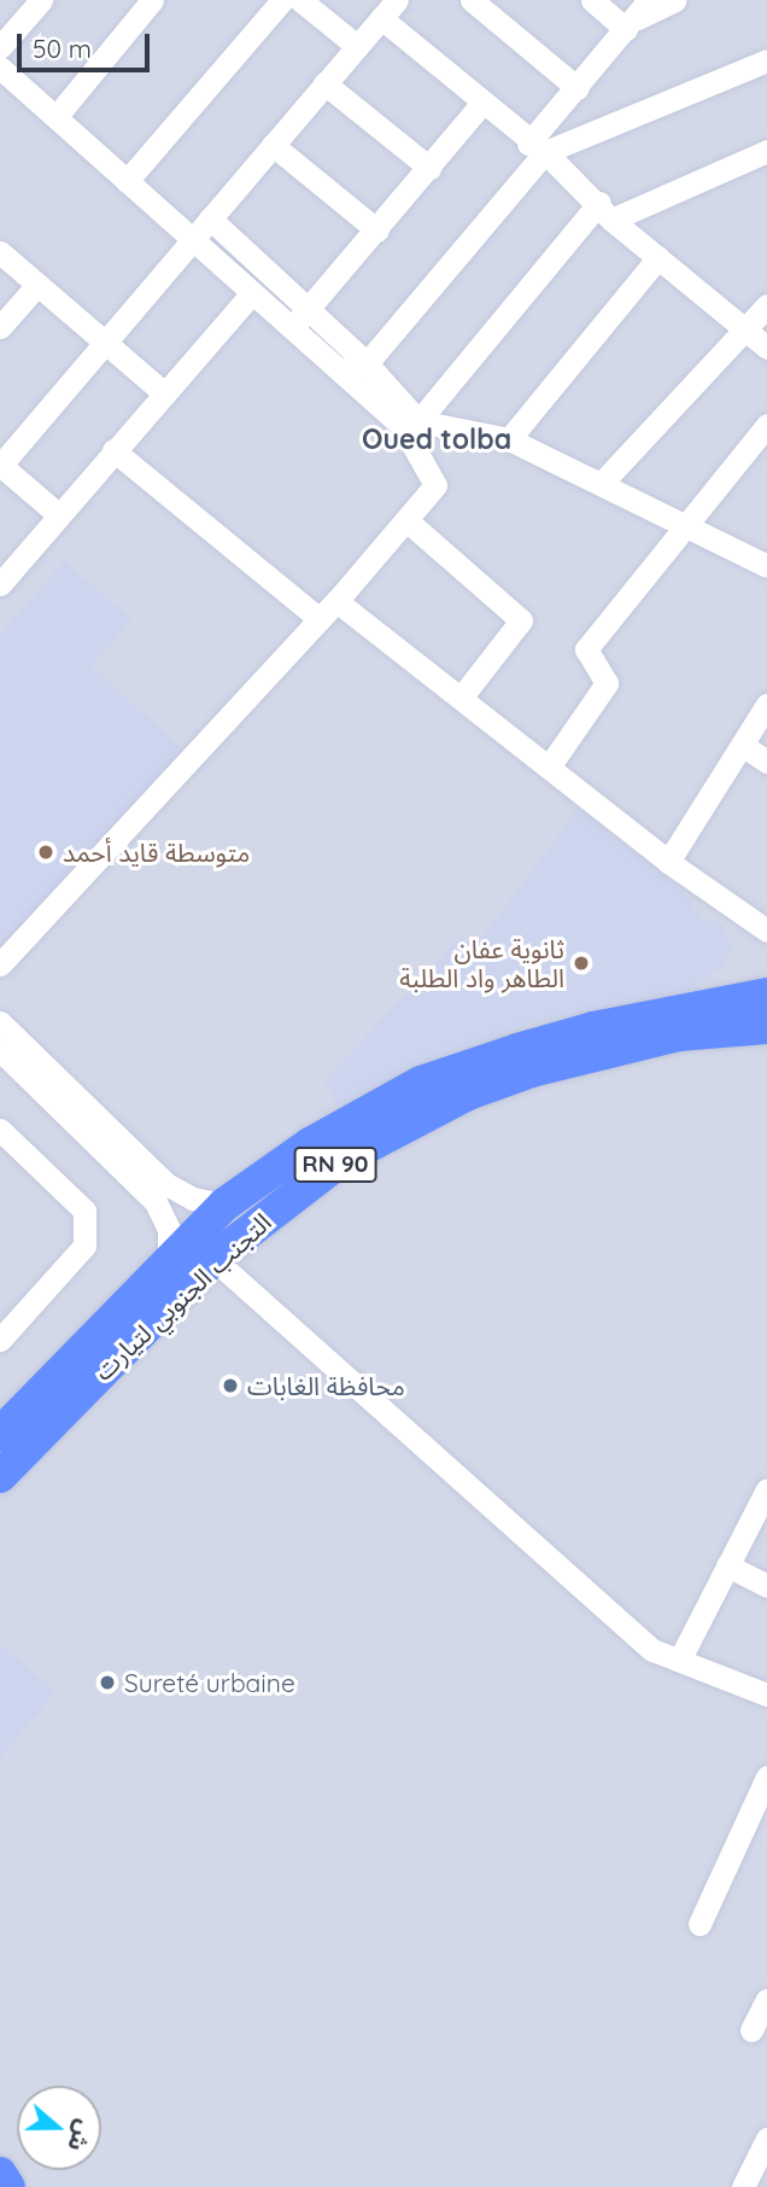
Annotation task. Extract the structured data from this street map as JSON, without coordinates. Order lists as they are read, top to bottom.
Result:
{
  "streets": {
    "highway": ["RN 90", "التجنب الجنوبي لتيارت"]
  },
  "districts": ["Oued tolba"],
  "places": [
    "متوسطة قايد أحمد",
    "ثانوية عفان الطاهر واد الطلبة",
    "محافظة الغابات",
    "Sureté urbaine"
  ],
  "scale_bar": "50 m",
  "north": "right"
}
